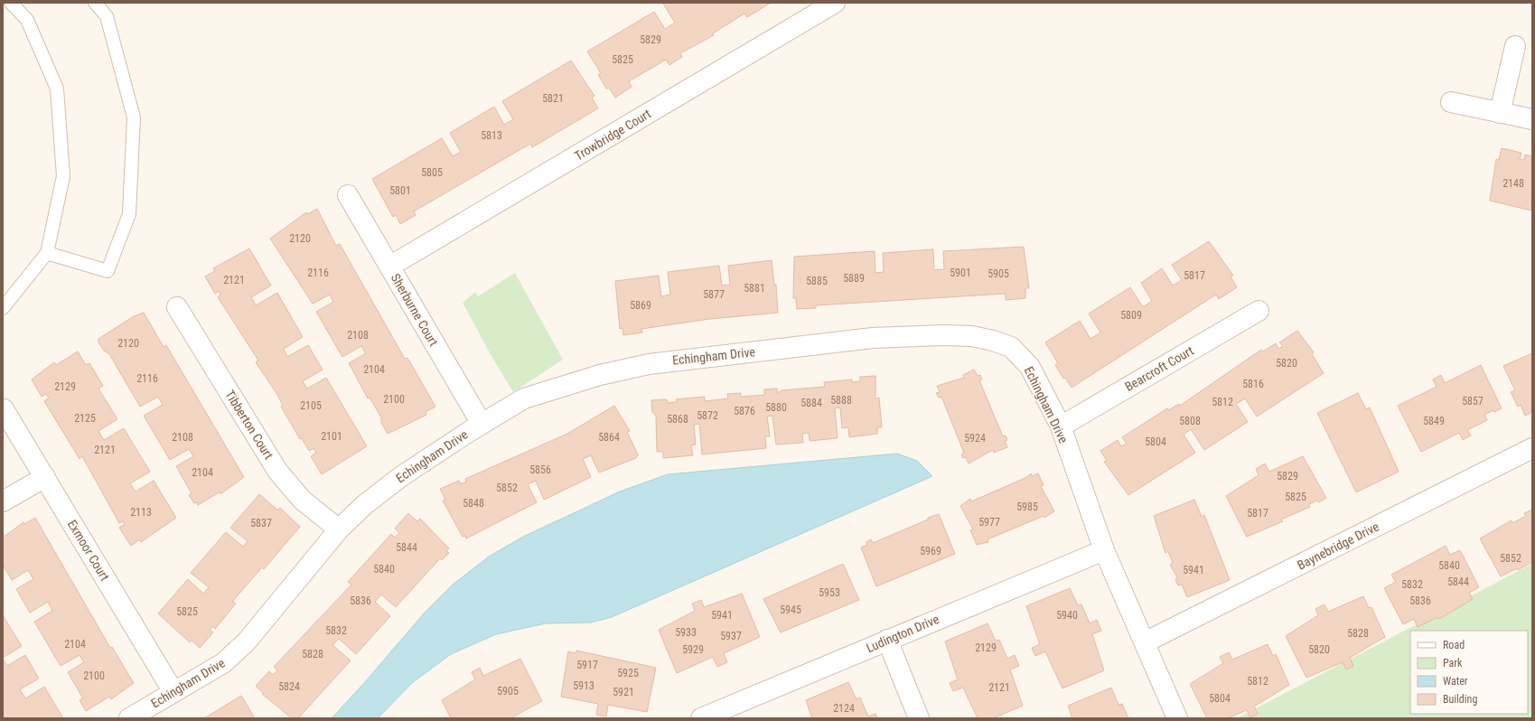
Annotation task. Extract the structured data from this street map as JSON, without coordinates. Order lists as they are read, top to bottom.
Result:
{
  "streets": {
    "street": [
      "Trowbridge Court",
      "Sherburne Court",
      "Echingham Drive",
      "Bearcroft Court",
      "Tibberton Court",
      "Baynebridge Drive",
      "Exmoor Court",
      "Ludington Drive"
    ]
  },
  "crossings": [
    ["Trowbridge Court", "Sherburne Court"],
    ["Sherburne Court", "Echingham Drive"],
    ["Echingham Drive", "Bearcroft Court"],
    ["Echingham Drive", "Tibberton Court"],
    ["Echingham Drive", "Baynebridge Drive"],
    ["Echingham Drive", "Exmoor Court"],
    ["Echingham Drive", "Ludington Drive"]
  ],
  "house_numbers": [
    "5829",
    "5825",
    "5821",
    "5813",
    "5805",
    "2148",
    "5801",
    "2120",
    "2116",
    "5901",
    "5905",
    "5817",
    "5889",
    "2121",
    "5885",
    "5881",
    "5877",
    "5869",
    "5809",
    "2108",
    "2120",
    "5820",
    "2104",
    "2116",
    "5816",
    "2129",
    "2100",
    "5888",
    "5857",
    "5812",
    "5884",
    "2105",
    "5880",
    "5876",
    "5872",
    "2125",
    "5868",
    "5808",
    "5849",
    "2101",
    "2108",
    "5864",
    "5924",
    "5804",
    "2121",
    "5856",
    "2104",
    "5829",
    "5852",
    "5825",
    "5848",
    "5985",
    "2113",
    "5817",
    "5977",
    "5837",
    "5844",
    "5969",
    "5852",
    "5840",
    "5840",
    "5941",
    "5844",
    "5832",
    "5953",
    "5836",
    "5836",
    "5945",
    "5825",
    "5941",
    "5940",
    "5832",
    "5933",
    "5828",
    "5937",
    "2104",
    "2129",
    "5929",
    "5820",
    "5828",
    "5917",
    "5925",
    "2100",
    "5812",
    "5913",
    "5824",
    "2121",
    "5905",
    "5921",
    "5804",
    "2124"
  ],
  "legend": [
    "Road",
    "Park",
    "Water",
    "Building"
  ]
}
